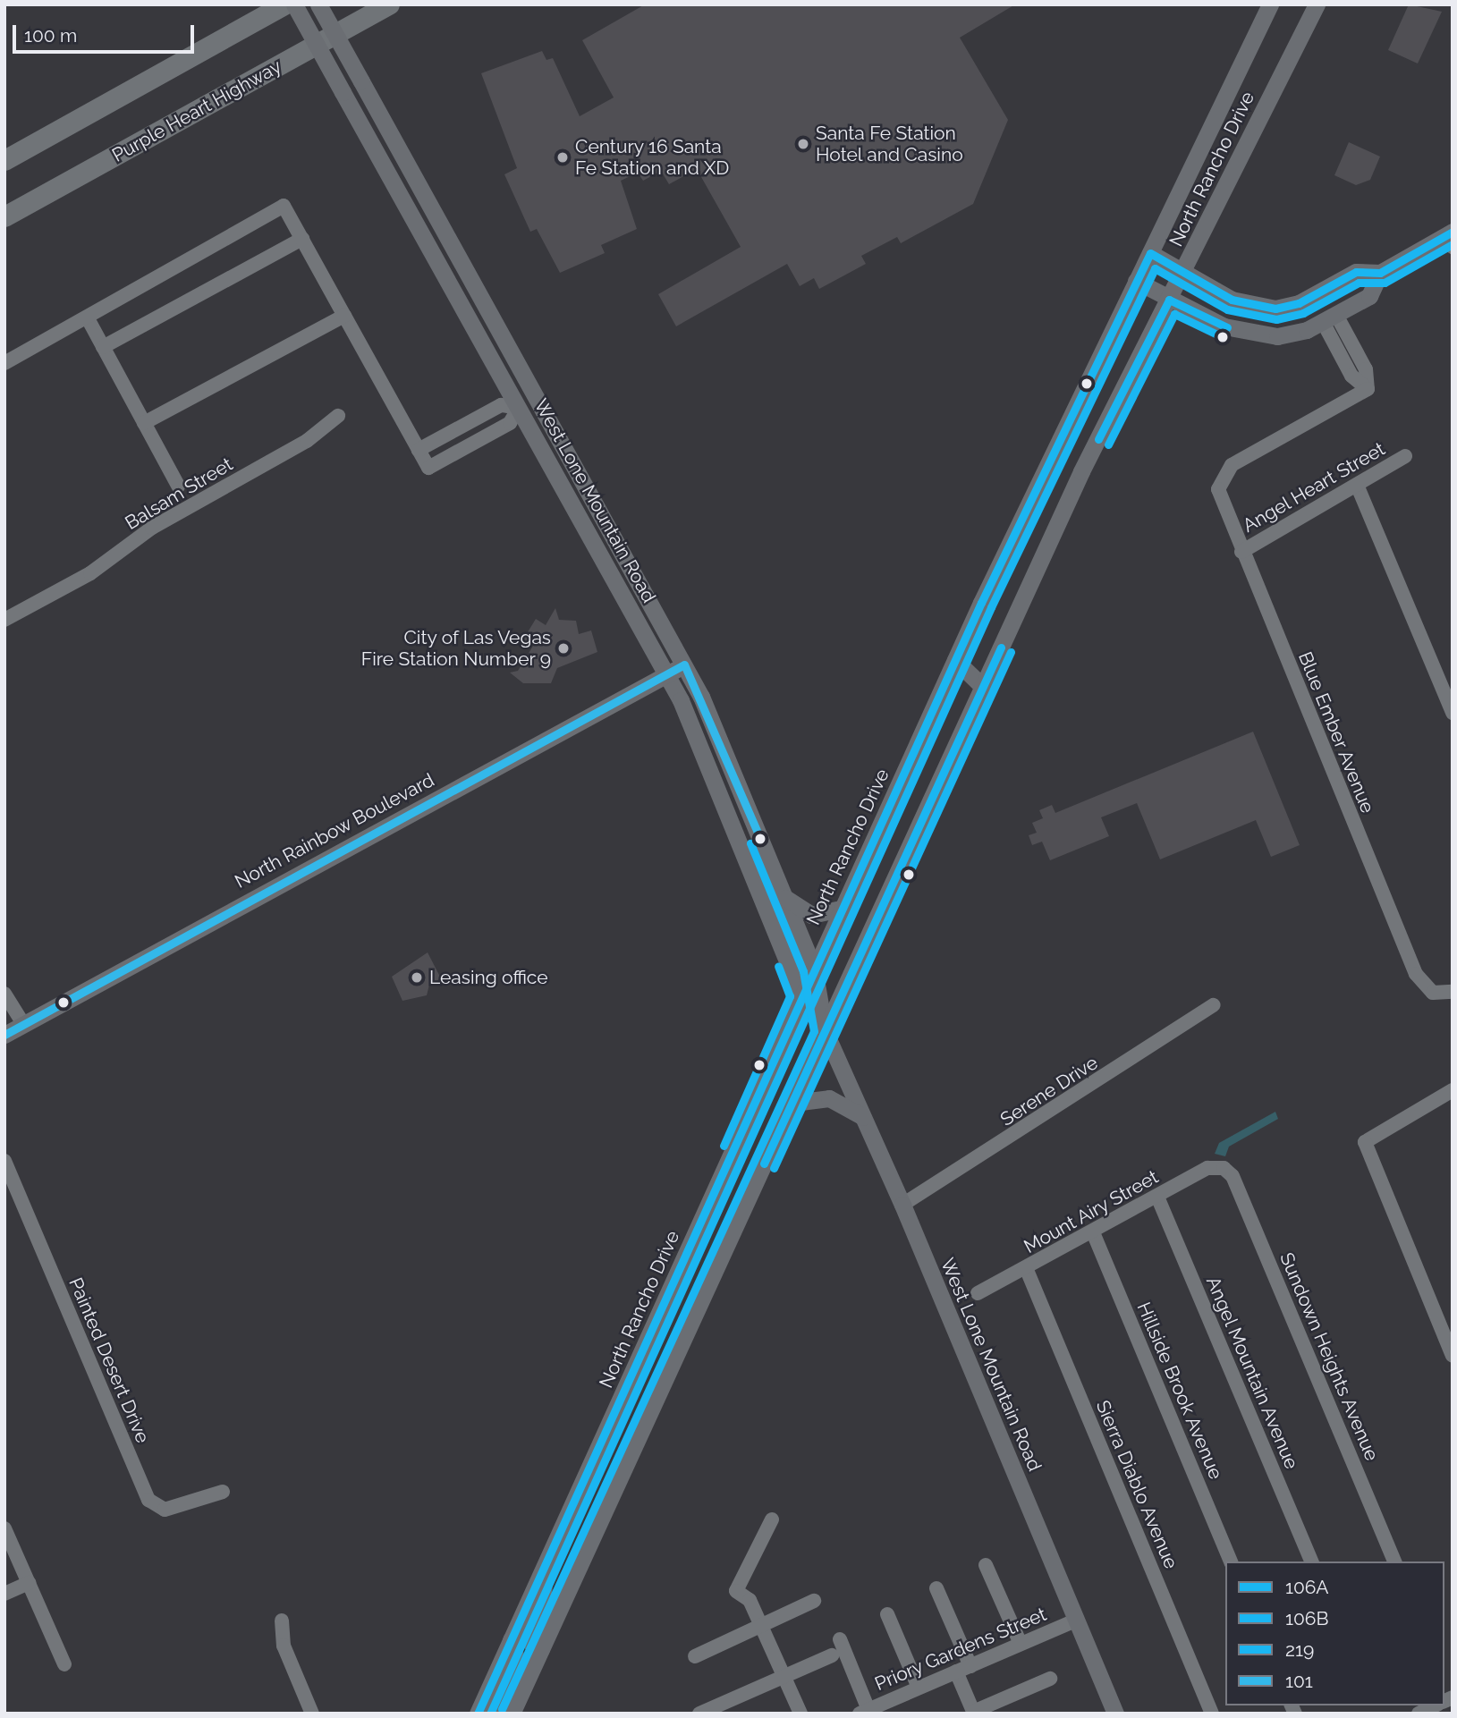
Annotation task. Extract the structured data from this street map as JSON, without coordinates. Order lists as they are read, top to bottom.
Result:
{
  "streets": {
    "highway": ["Purple Heart Highway"],
    "main road": ["North Rancho Drive", "West Lone Mountain Road", "North Rainbow Boulevard"],
    "street": [
      "Angel Heart Street",
      "Balsam Street",
      "Blue Ember Avenue",
      "Serene Drive",
      "Mount Airy Street",
      "Sundown Heights Avenue",
      "Painted Desert Drive",
      "Angel Mountain Avenue",
      "Hillside Brook Avenue",
      "Sierra Diablo Avenue",
      "Priory Gardens Street"
    ]
  },
  "crossings": [
    ["North Rancho Drive", "West Lone Mountain Road"],
    ["Angel Heart Street", "Blue Ember Avenue"],
    ["West Lone Mountain Road", "North Rainbow Boulevard"],
    ["West Lone Mountain Road", "Serene Drive"],
    ["West Lone Mountain Road", "Priory Gardens Street"],
    ["Mount Airy Street", "Sundown Heights Avenue"],
    ["Mount Airy Street", "Angel Mountain Avenue"],
    ["Mount Airy Street", "Hillside Brook Avenue"],
    ["Mount Airy Street", "Sierra Diablo Avenue"]
  ],
  "places": [
    "Santa Fe Station Hotel and Casino",
    "Century 16 Santa Fe Station and XD",
    "City of Las Vegas Fire Station Number 9",
    "Leasing office"
  ],
  "lines": [
    "transit line 106A",
    "transit line 106B",
    "transit line 101",
    "transit line 219"
  ],
  "legend": [
    "106A",
    "106B",
    "219",
    "101"
  ],
  "scale_bar": "100 m"
}
